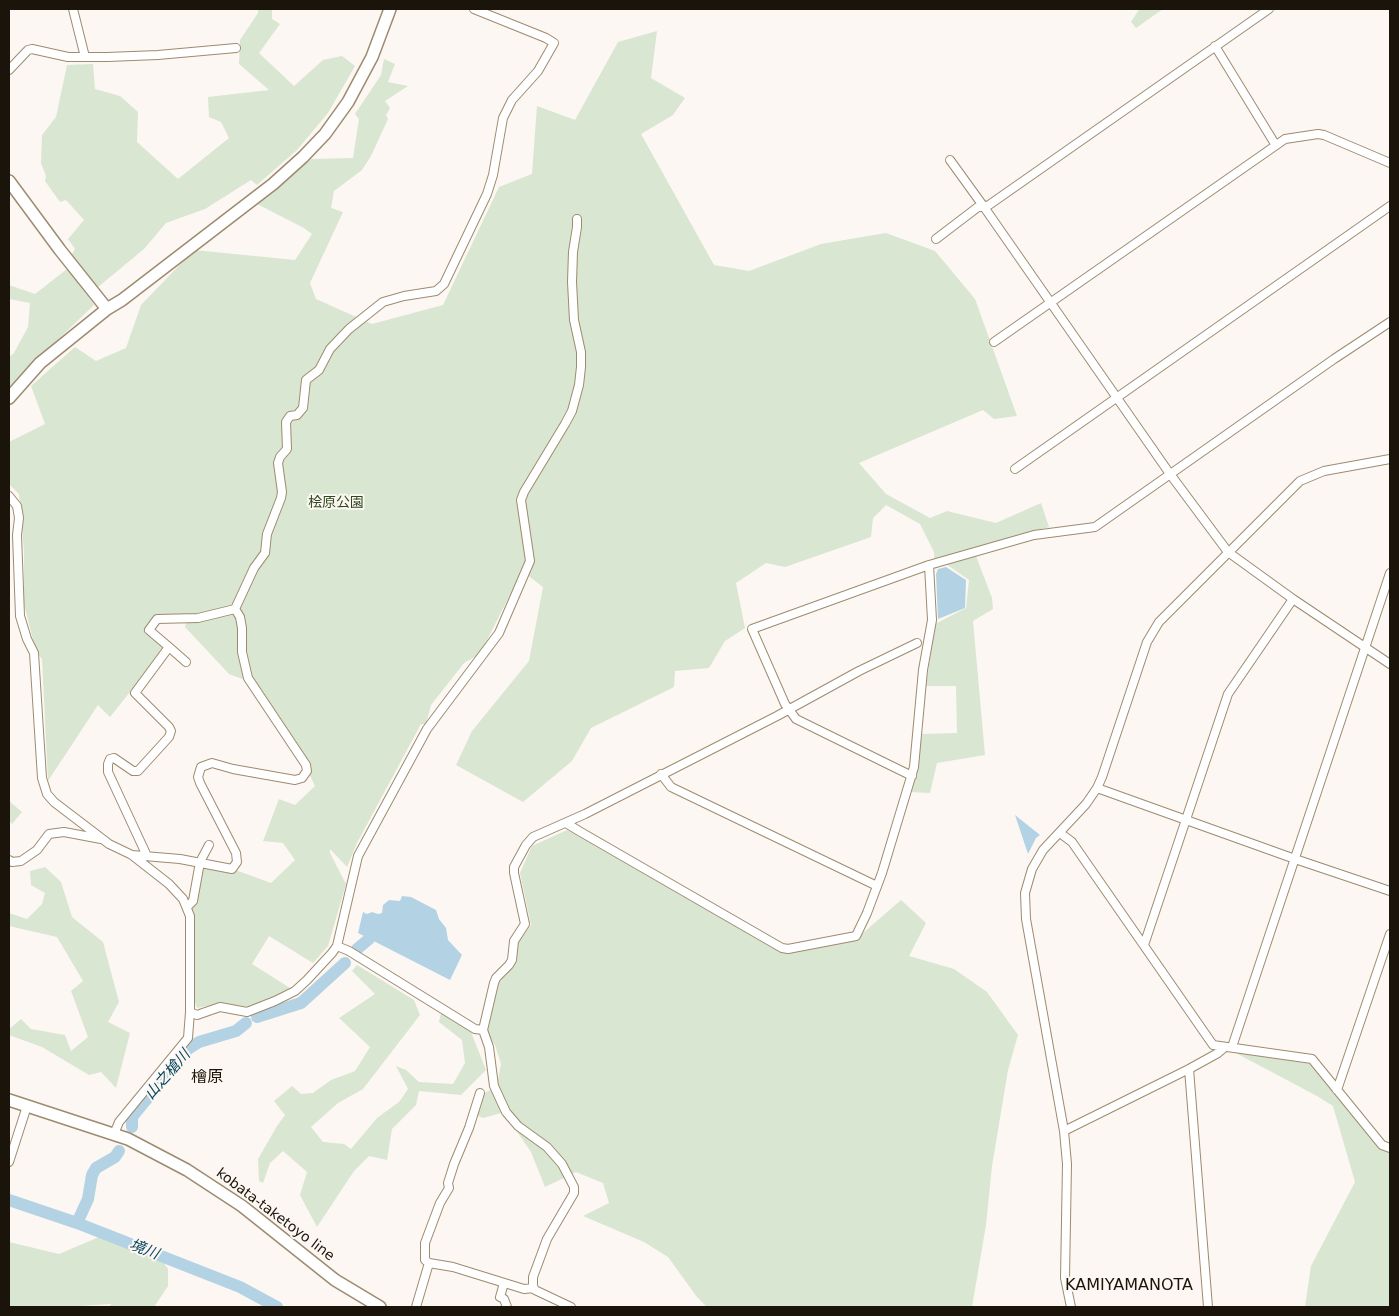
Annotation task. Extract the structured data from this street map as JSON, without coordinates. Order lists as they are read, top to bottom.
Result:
{
  "streets": {
    "street": ["kobata-taketoyo line"]
  },
  "districts": ["檜原", "KAMIYAMANOTA"],
  "water": ["山之槍川", "境川"],
  "parks": ["桧原公園"]
}
